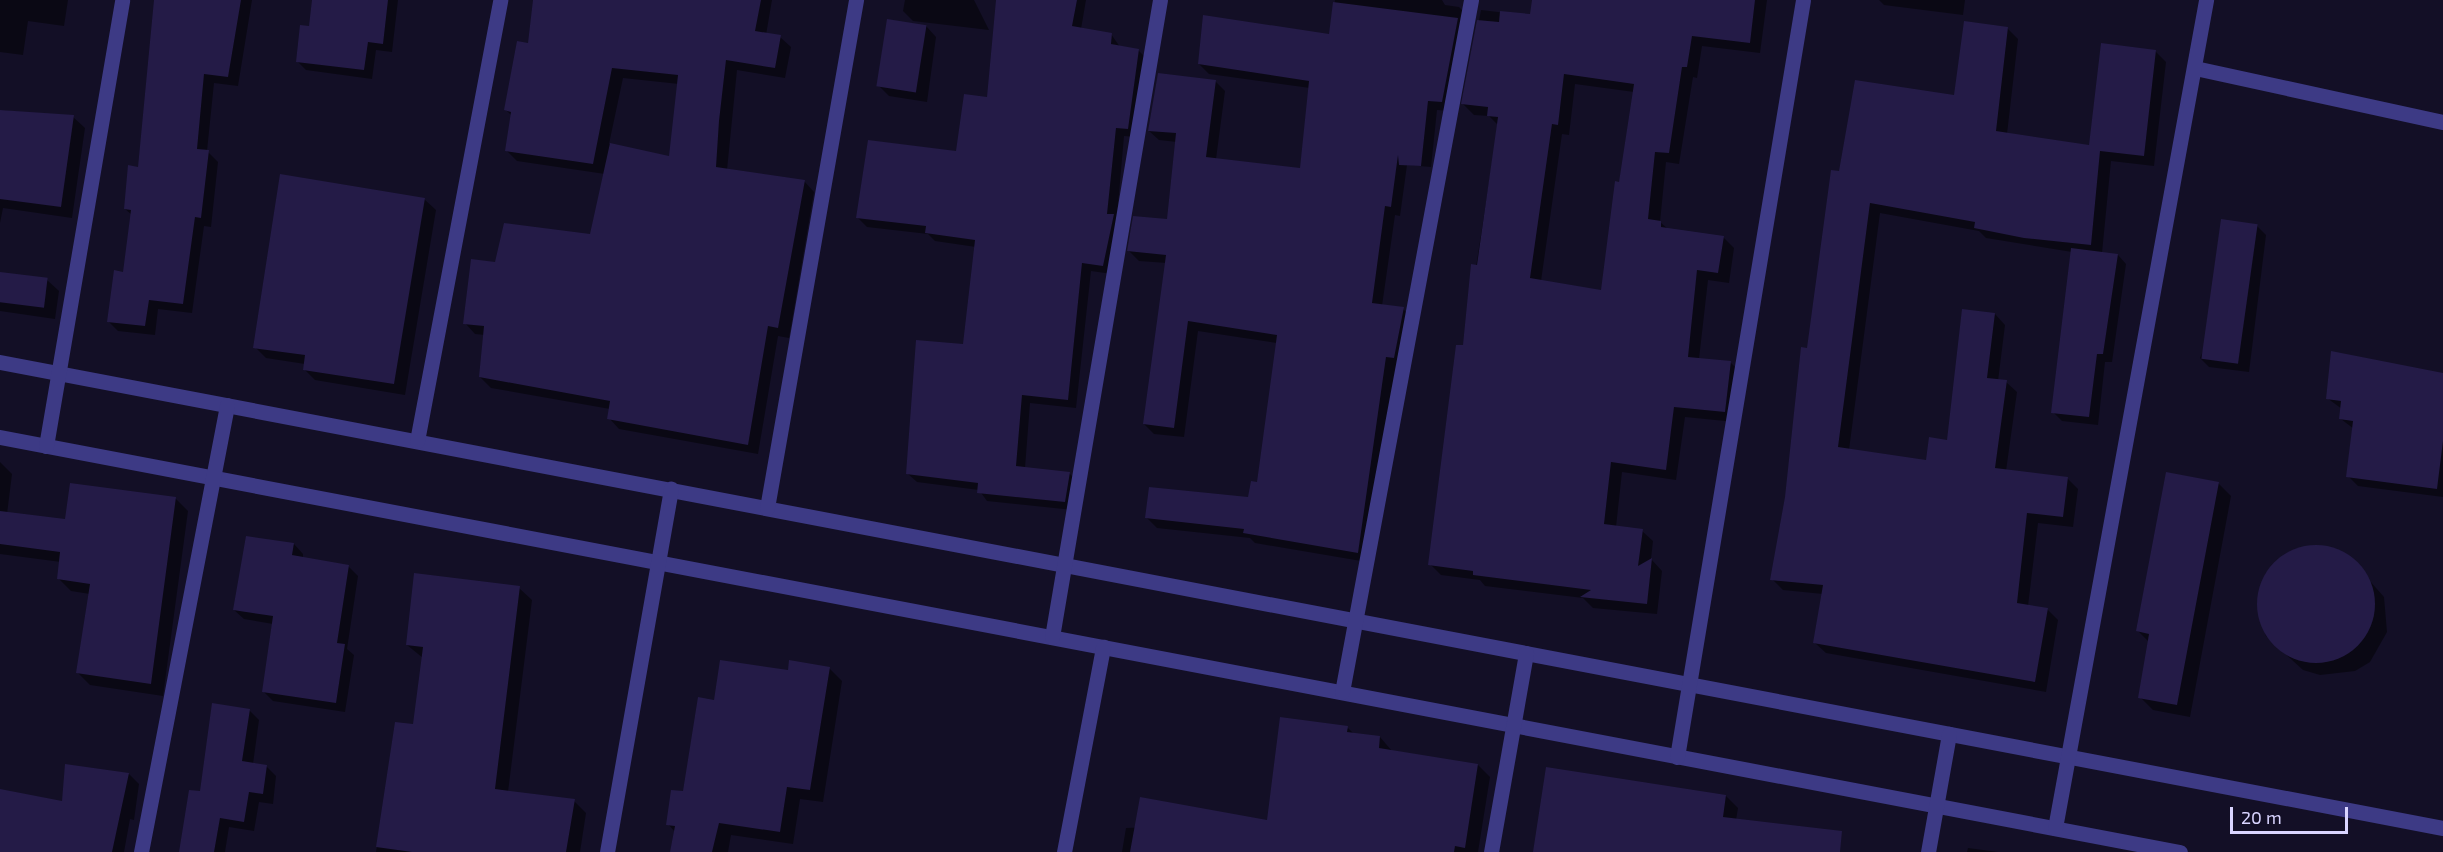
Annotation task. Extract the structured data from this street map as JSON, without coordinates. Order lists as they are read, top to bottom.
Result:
{
  "scale_bar": "20 m"
}
